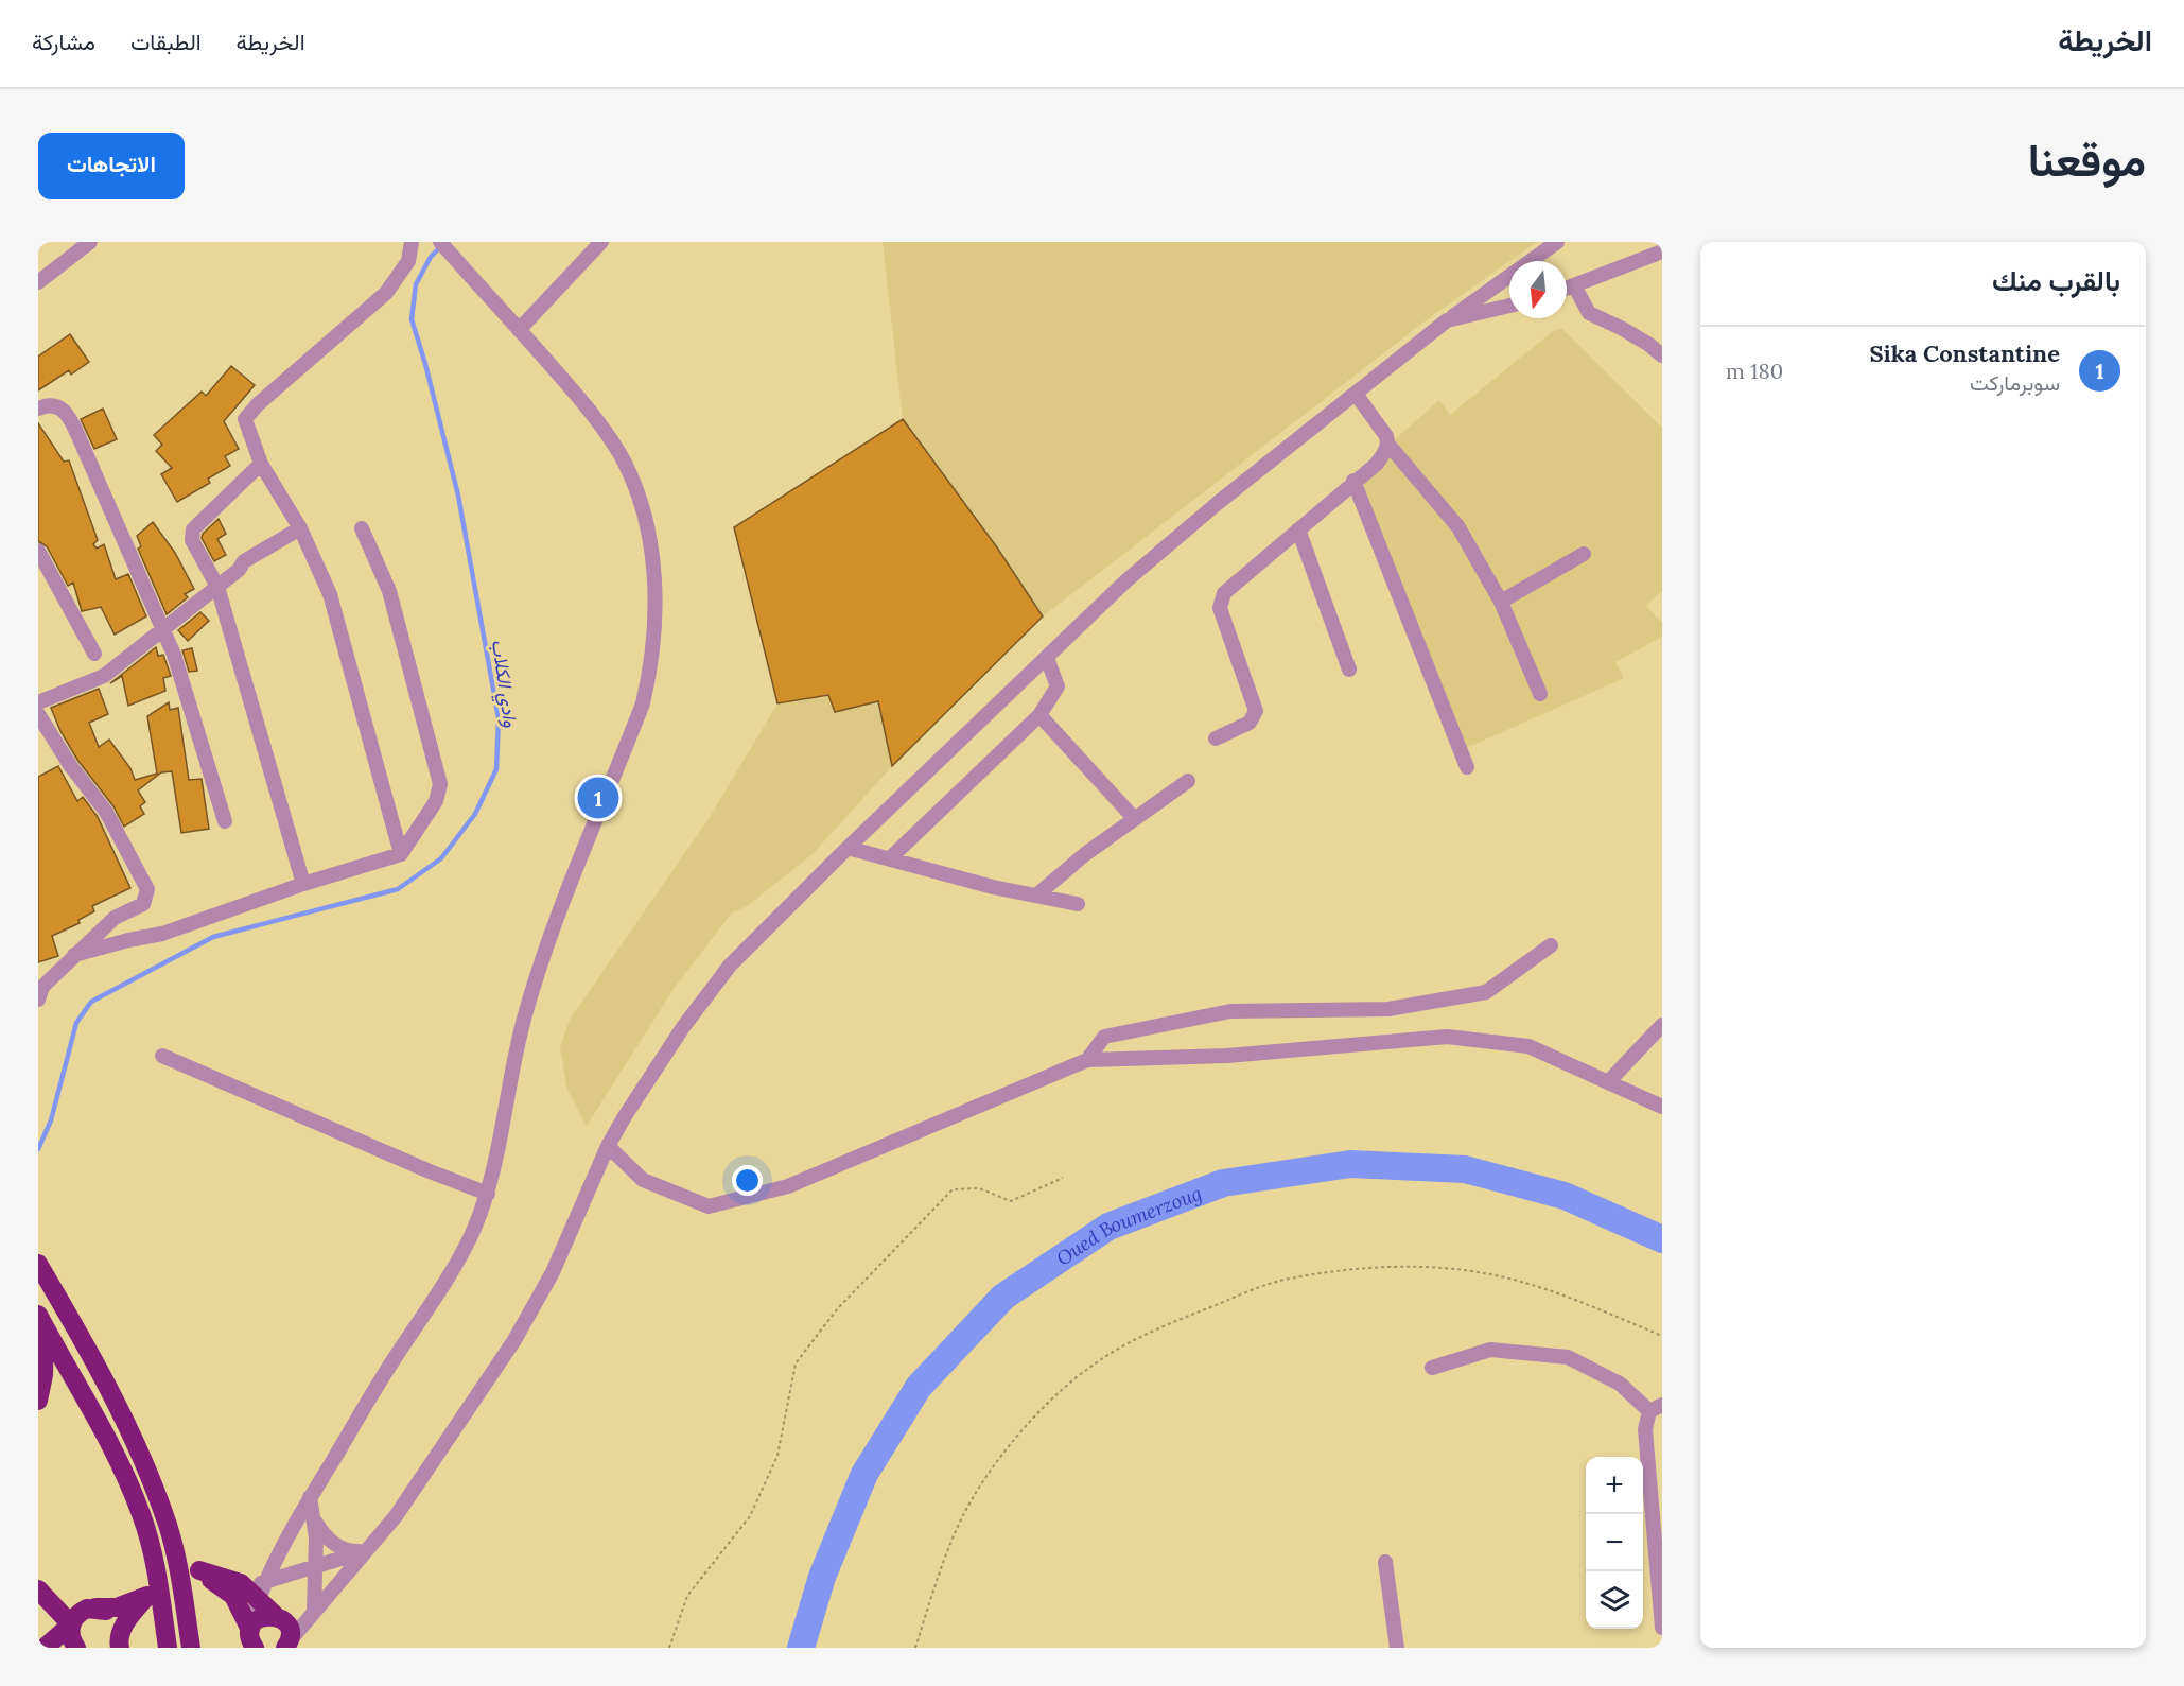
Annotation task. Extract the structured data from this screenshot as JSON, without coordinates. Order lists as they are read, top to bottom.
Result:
{
  "water": ["وادي الكلاب", "Oued Boumerzoug"],
  "north": "bottom",
  "page": {
    "header": "الخريطة",
    "nav": ["الخريطة", "الطبقات", "مشاركة"],
    "title": "موقعنا",
    "buttons": "الاتجاهات",
    "heading": "بالقرب منك",
    "list": [
      {
        "mark": "1",
        "name": "Sika Constantine",
        "note": "سوبرماركت",
        "value": "180 m"
      }
    ],
    "pins": "1",
    "map_buttons": ["+", "−"]
  }
}
